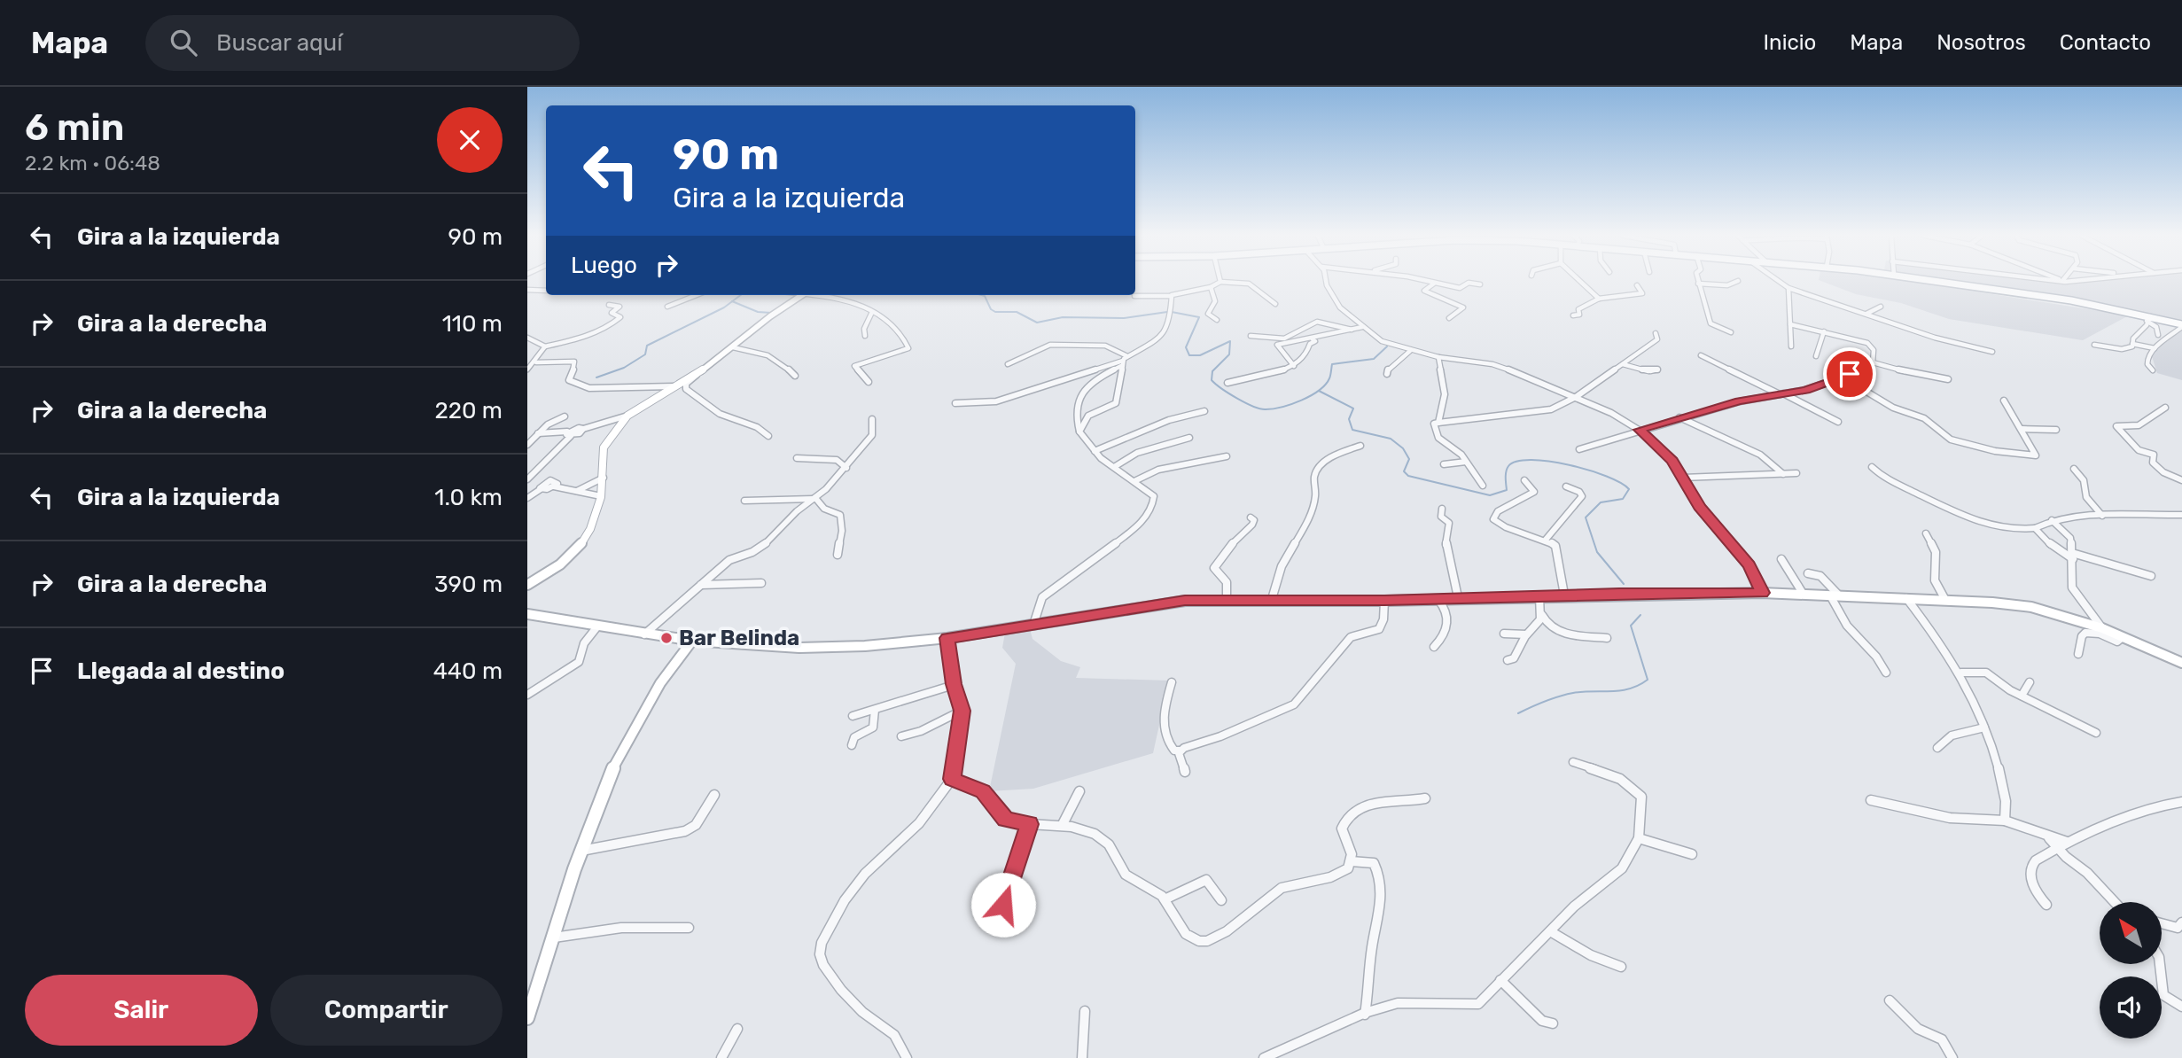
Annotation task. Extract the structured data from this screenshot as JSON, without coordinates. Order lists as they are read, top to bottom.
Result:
{
  "places": ["Bar Belinda"],
  "north": "top left",
  "page": {
    "header": "Mapa",
    "search": "Buscar aquí",
    "nav": [
      "Inicio",
      "Mapa",
      "Nosotros",
      "Contacto"
    ],
    "heading": ["6 min", "2.2 km · 06:48"],
    "turn": ["90 m", "Gira a la izquierda"],
    "list": [
      {
        "name": "Gira a la izquierda",
        "value": "90 m"
      },
      {
        "name": "Gira a la derecha",
        "value": "110 m"
      },
      {
        "name": "Gira a la derecha",
        "value": "220 m"
      },
      {
        "name": "Gira a la izquierda",
        "value": "1.0 km"
      },
      {
        "name": "Gira a la derecha",
        "value": "390 m"
      },
      {
        "name": "Llegada al destino",
        "value": "440 m"
      }
    ],
    "then": "Luego",
    "buttons": ["Salir", "Compartir"]
  }
}
